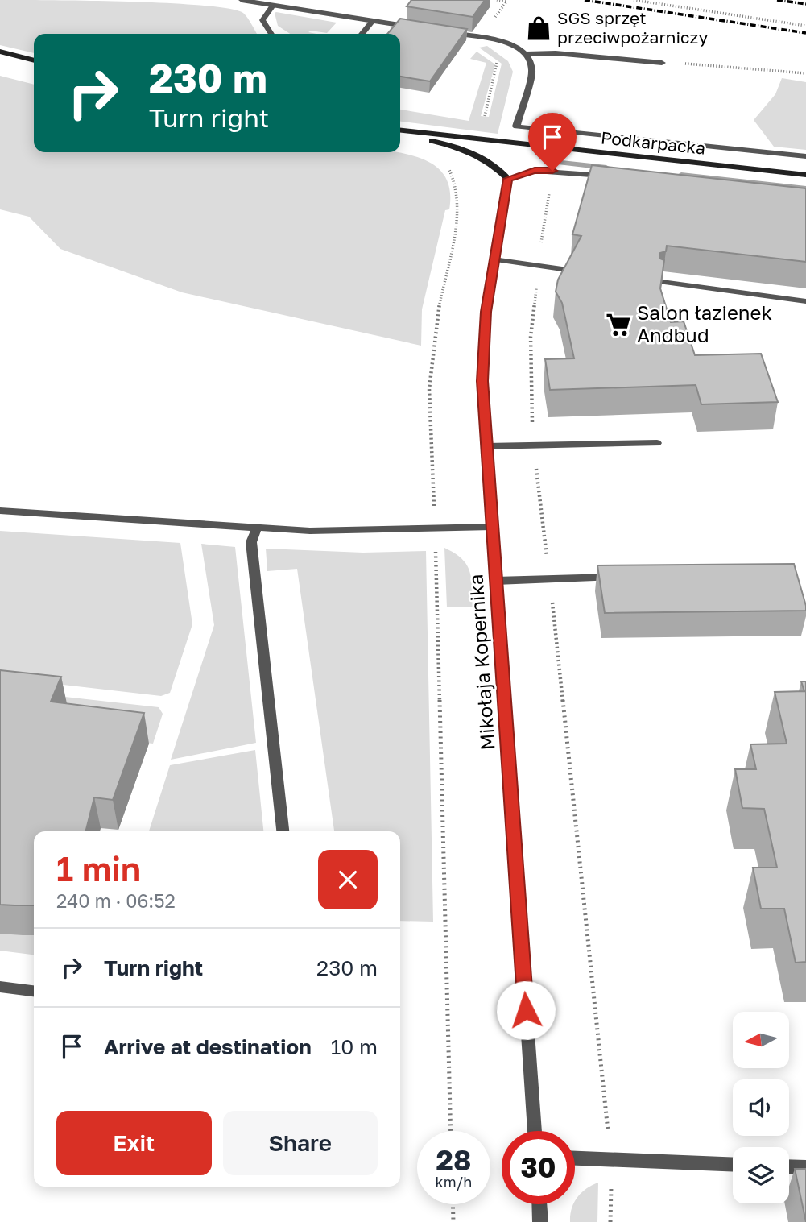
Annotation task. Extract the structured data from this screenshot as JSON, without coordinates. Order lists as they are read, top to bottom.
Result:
{
  "streets": {
    "main road": ["Podkarpacka"],
    "street": ["Mikołaja Kopernika"]
  },
  "places": {
    "shop": ["SGS sprzęt przeciwpożarniczy"],
    "supermarket": ["Salon łazienek Andbud"]
  },
  "north": "left",
  "page": {
    "turn": ["230 m", "Turn right"],
    "heading": ["1 min", "240 m · 06:52"],
    "list": [
      {
        "name": "Turn right",
        "value": "230 m"
      },
      {
        "name": "Arrive at destination",
        "value": "10 m"
      }
    ],
    "buttons": ["Exit", "Share"],
    "speed": "28 km/h",
    "limit": "30"
  }
}
